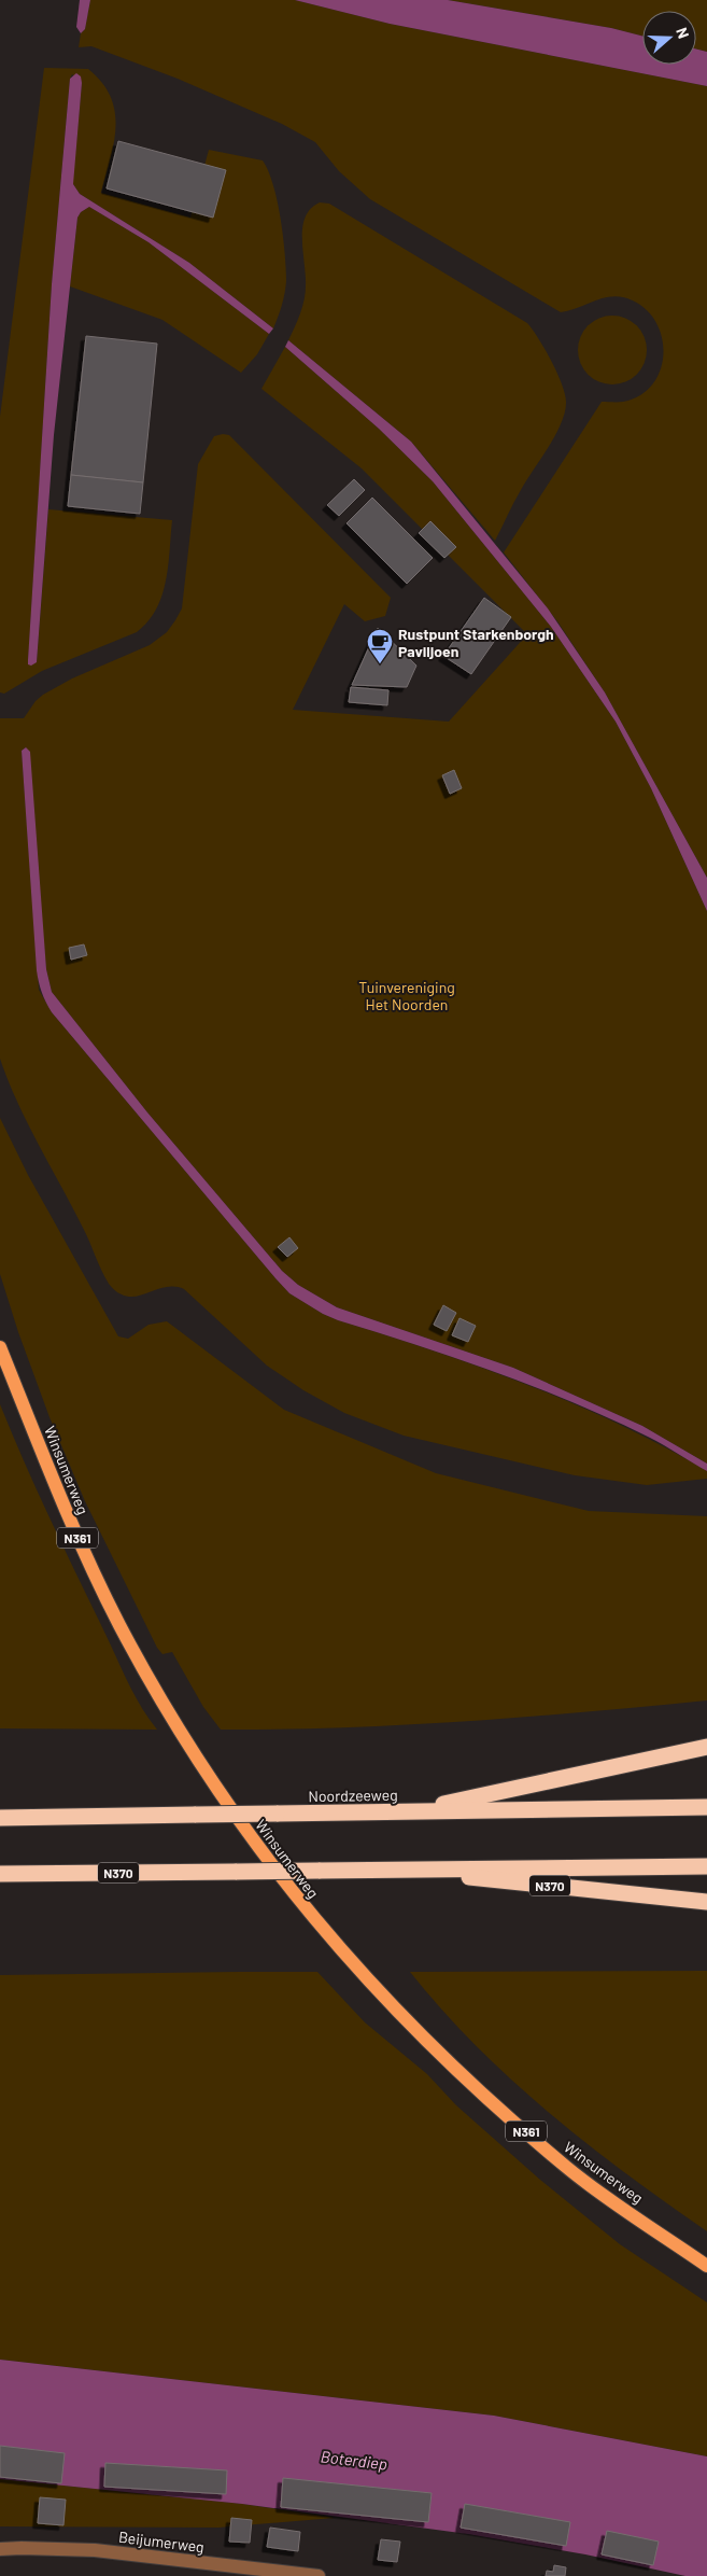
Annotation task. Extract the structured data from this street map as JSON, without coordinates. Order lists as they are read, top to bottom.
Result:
{
  "streets": {
    "highway": ["Noordzeeweg", "N370"],
    "main road": ["Winsumerweg", "N361"],
    "street": ["Beijumerweg"]
  },
  "water": ["Boterdiep"],
  "parks": ["Tuinvereniging Het Noorden"],
  "places": {
    "cafe": ["Rustpunt Starkenborgh Paviljoen"]
  },
  "north": "right"
}
